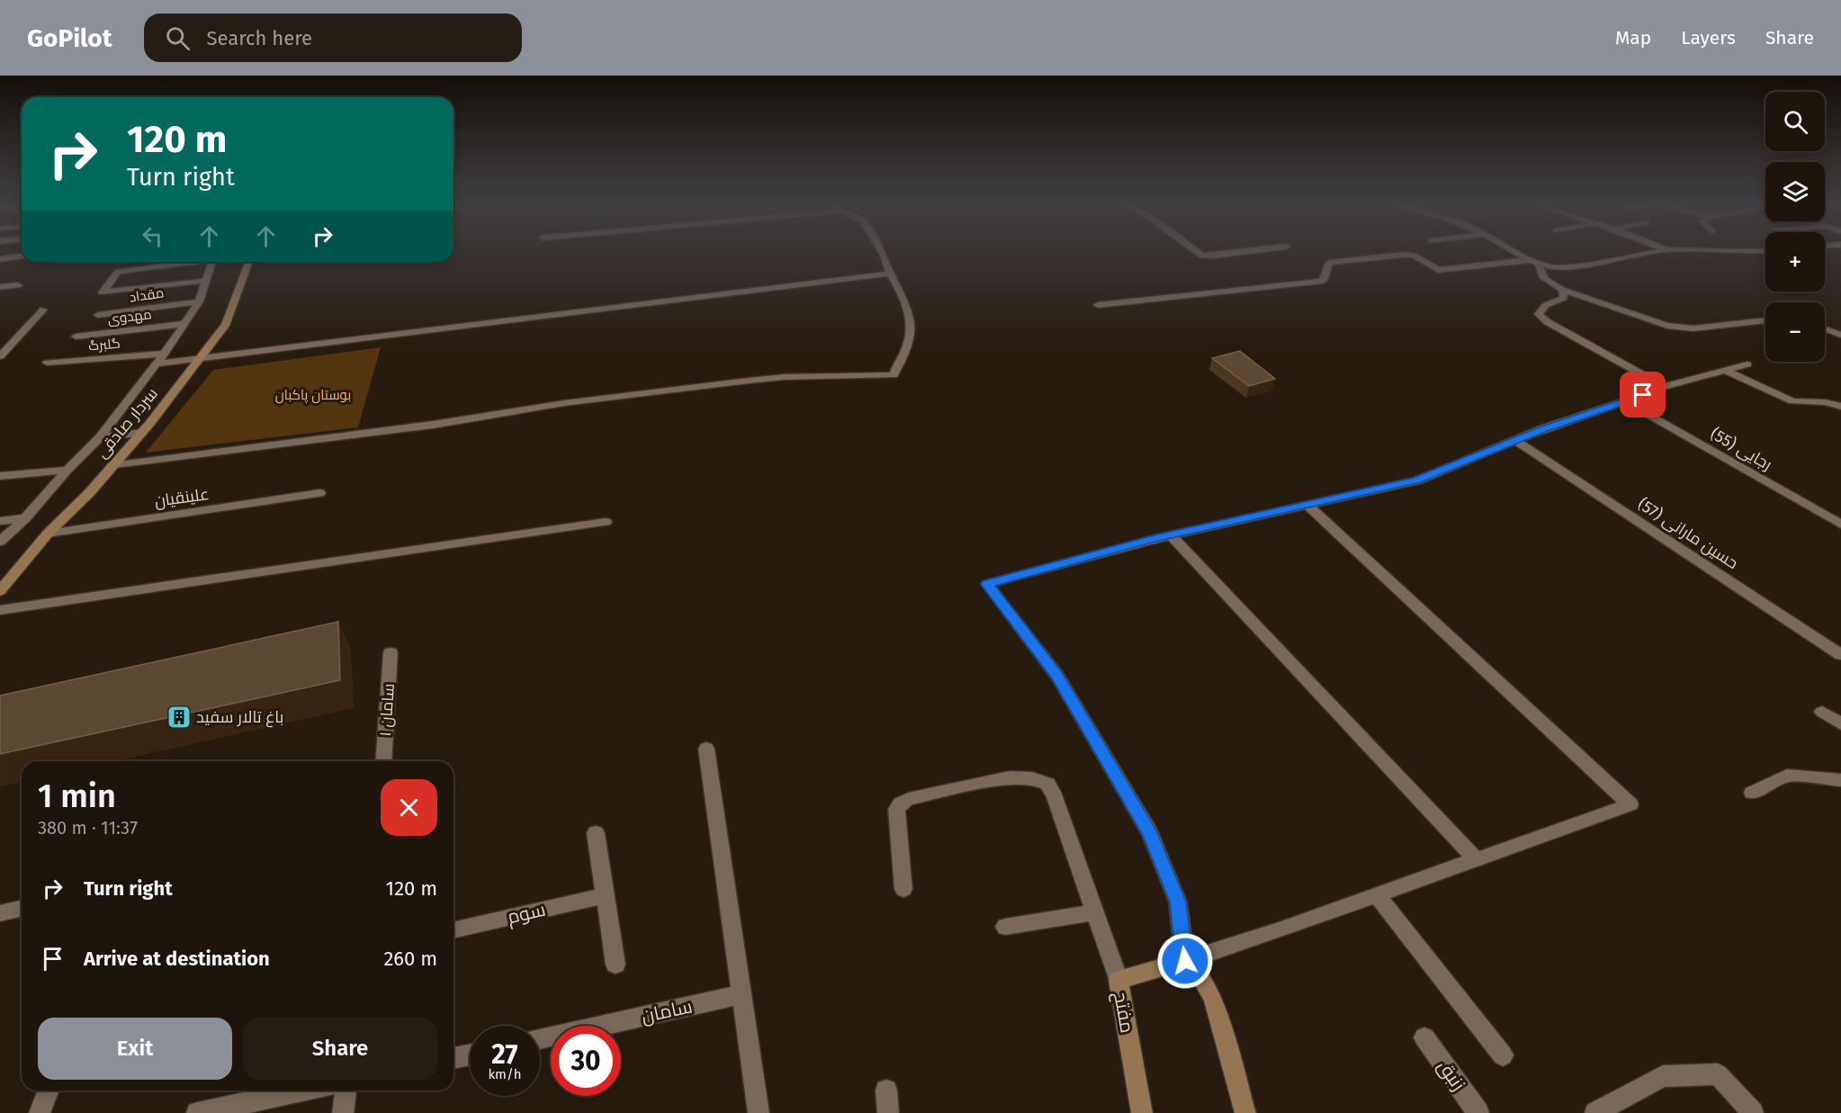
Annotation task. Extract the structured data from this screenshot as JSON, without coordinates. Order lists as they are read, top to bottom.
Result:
{
  "streets": {
    "street": [
      "مقداد",
      "مهدوی",
      "گلبرگ",
      "سردار صادقی",
      "رجایی (55)",
      "علینقیان",
      "حسین مارانی (57)",
      "سامان ۱",
      "سوم",
      "سامان",
      "مفتح",
      "زنبق"
    ]
  },
  "crossings": [
    ["سردار صادقی", "علینقیان"]
  ],
  "parks": ["بوستان پاکبان"],
  "places": {
    "building": ["باغ تالار سفید"]
  },
  "page": {
    "header": "GoPilot",
    "search": "Search here",
    "nav": ["Map", "Layers", "Share"],
    "map_buttons": ["+", "−"],
    "turn": ["120 m", "Turn right"],
    "heading": ["1 min", "380 m · 11:37"],
    "list": [
      {
        "name": "Turn right",
        "value": "120 m"
      },
      {
        "name": "Arrive at destination",
        "value": "260 m"
      }
    ],
    "buttons": ["Exit", "Share"],
    "speed": "27 km/h",
    "limit": "30"
  }
}
